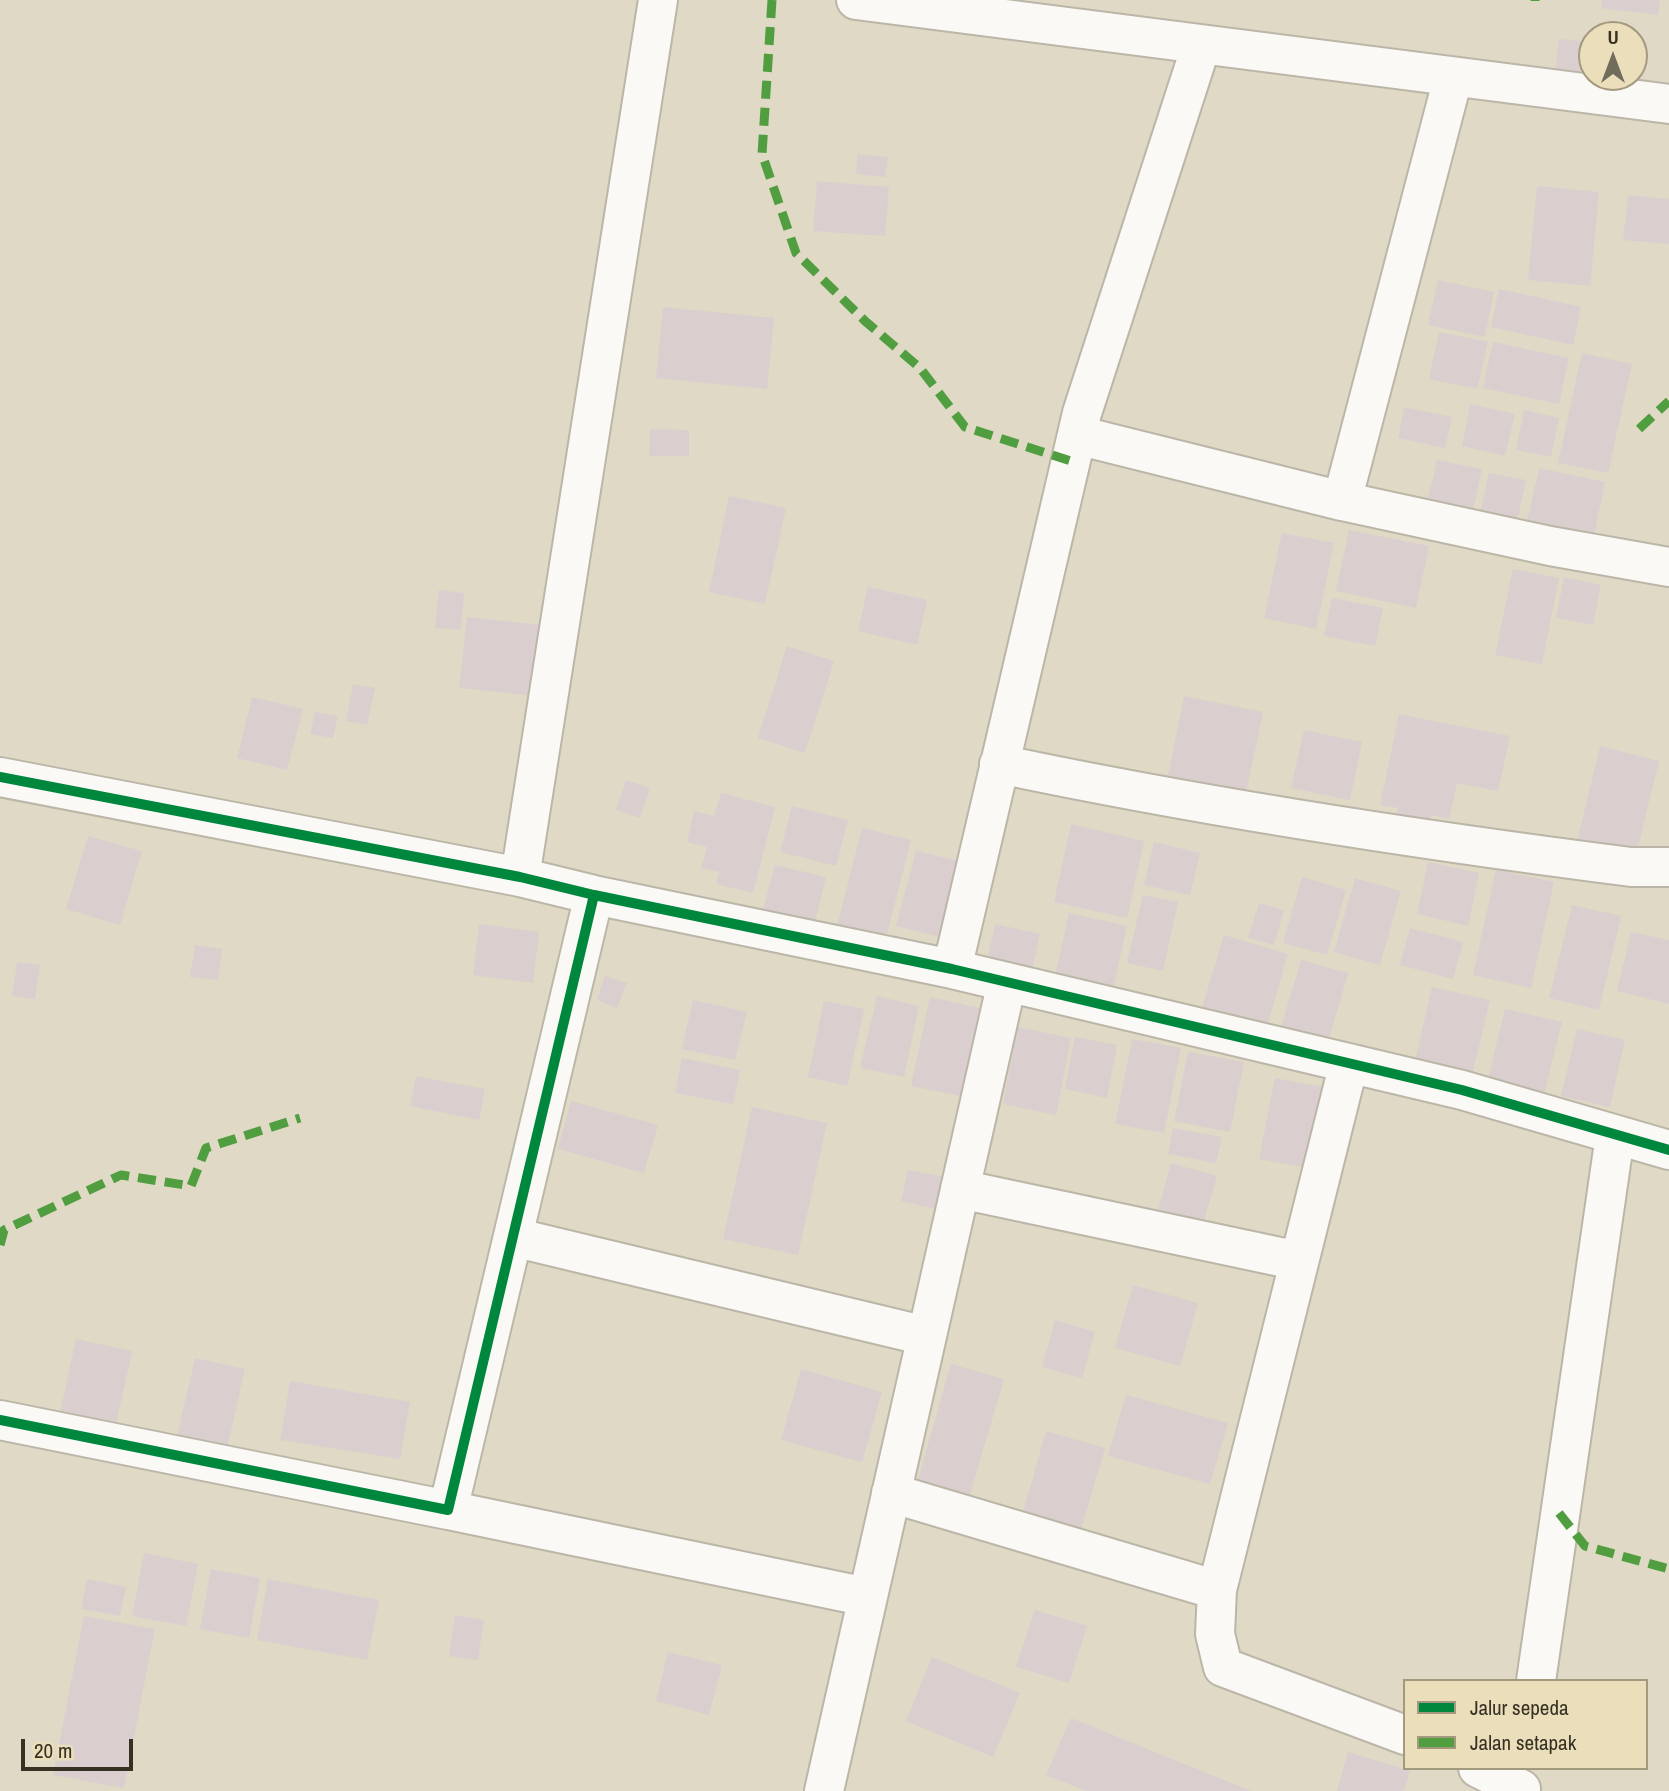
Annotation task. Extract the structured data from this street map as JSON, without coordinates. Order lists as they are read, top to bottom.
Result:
{
  "legend": ["Jalur sepeda", "Jalan setapak"],
  "scale_bar": "20 m",
  "north": "top"
}
